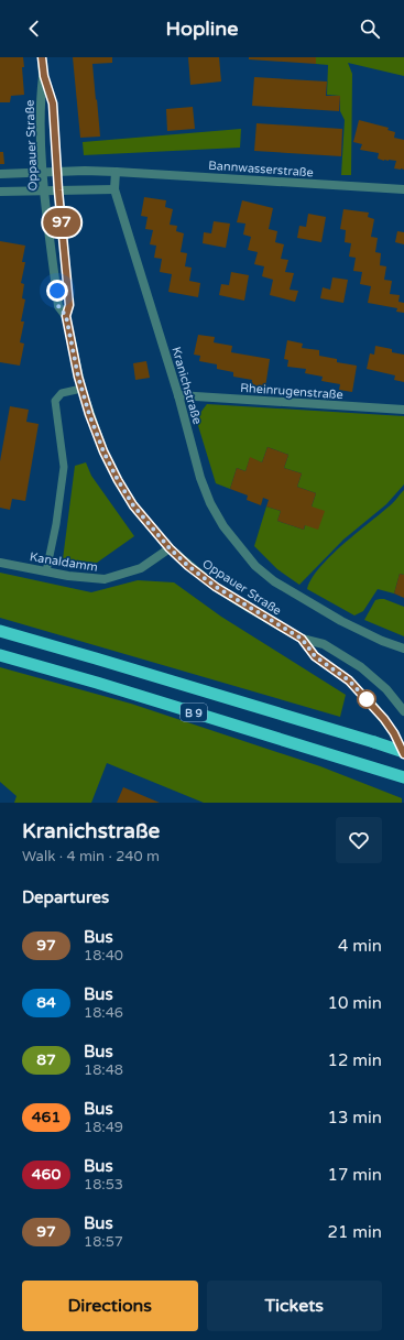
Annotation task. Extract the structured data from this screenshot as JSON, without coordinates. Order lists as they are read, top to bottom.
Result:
{
  "streets": {
    "highway": ["B 9"],
    "street": [
      "Oppauer Straße",
      "Bannwasserstraße",
      "Kranichstraße",
      "Rheinrugenstraße",
      "Kanaldamm"
    ]
  },
  "crossings": [
    ["Oppauer Straße", "Bannwasserstraße"],
    ["Oppauer Straße", "Kanaldamm"],
    ["Oppauer Straße", "B 9"],
    ["Kranichstraße", "Rheinrugenstraße"]
  ],
  "lines": ["bus line 97"],
  "page": {
    "header": "Hopline",
    "on_map": "97",
    "heading": [
      ["Kranichstraße", "Walk · 4 min · 240 m"],
      "Departures"
    ],
    "list": [
      {
        "mark": "97",
        "name": "Bus",
        "note": "18:40",
        "value": "4 min"
      },
      {
        "mark": "84",
        "name": "Bus",
        "note": "18:46",
        "value": "10 min"
      },
      {
        "mark": "87",
        "name": "Bus",
        "note": "18:48",
        "value": "12 min"
      },
      {
        "mark": "461",
        "name": "Bus",
        "note": "18:49",
        "value": "13 min"
      },
      {
        "mark": "460",
        "name": "Bus",
        "note": "18:53",
        "value": "17 min"
      },
      {
        "mark": "97",
        "name": "Bus",
        "note": "18:57",
        "value": "21 min"
      }
    ],
    "buttons": ["Directions", "Tickets"]
  }
}
